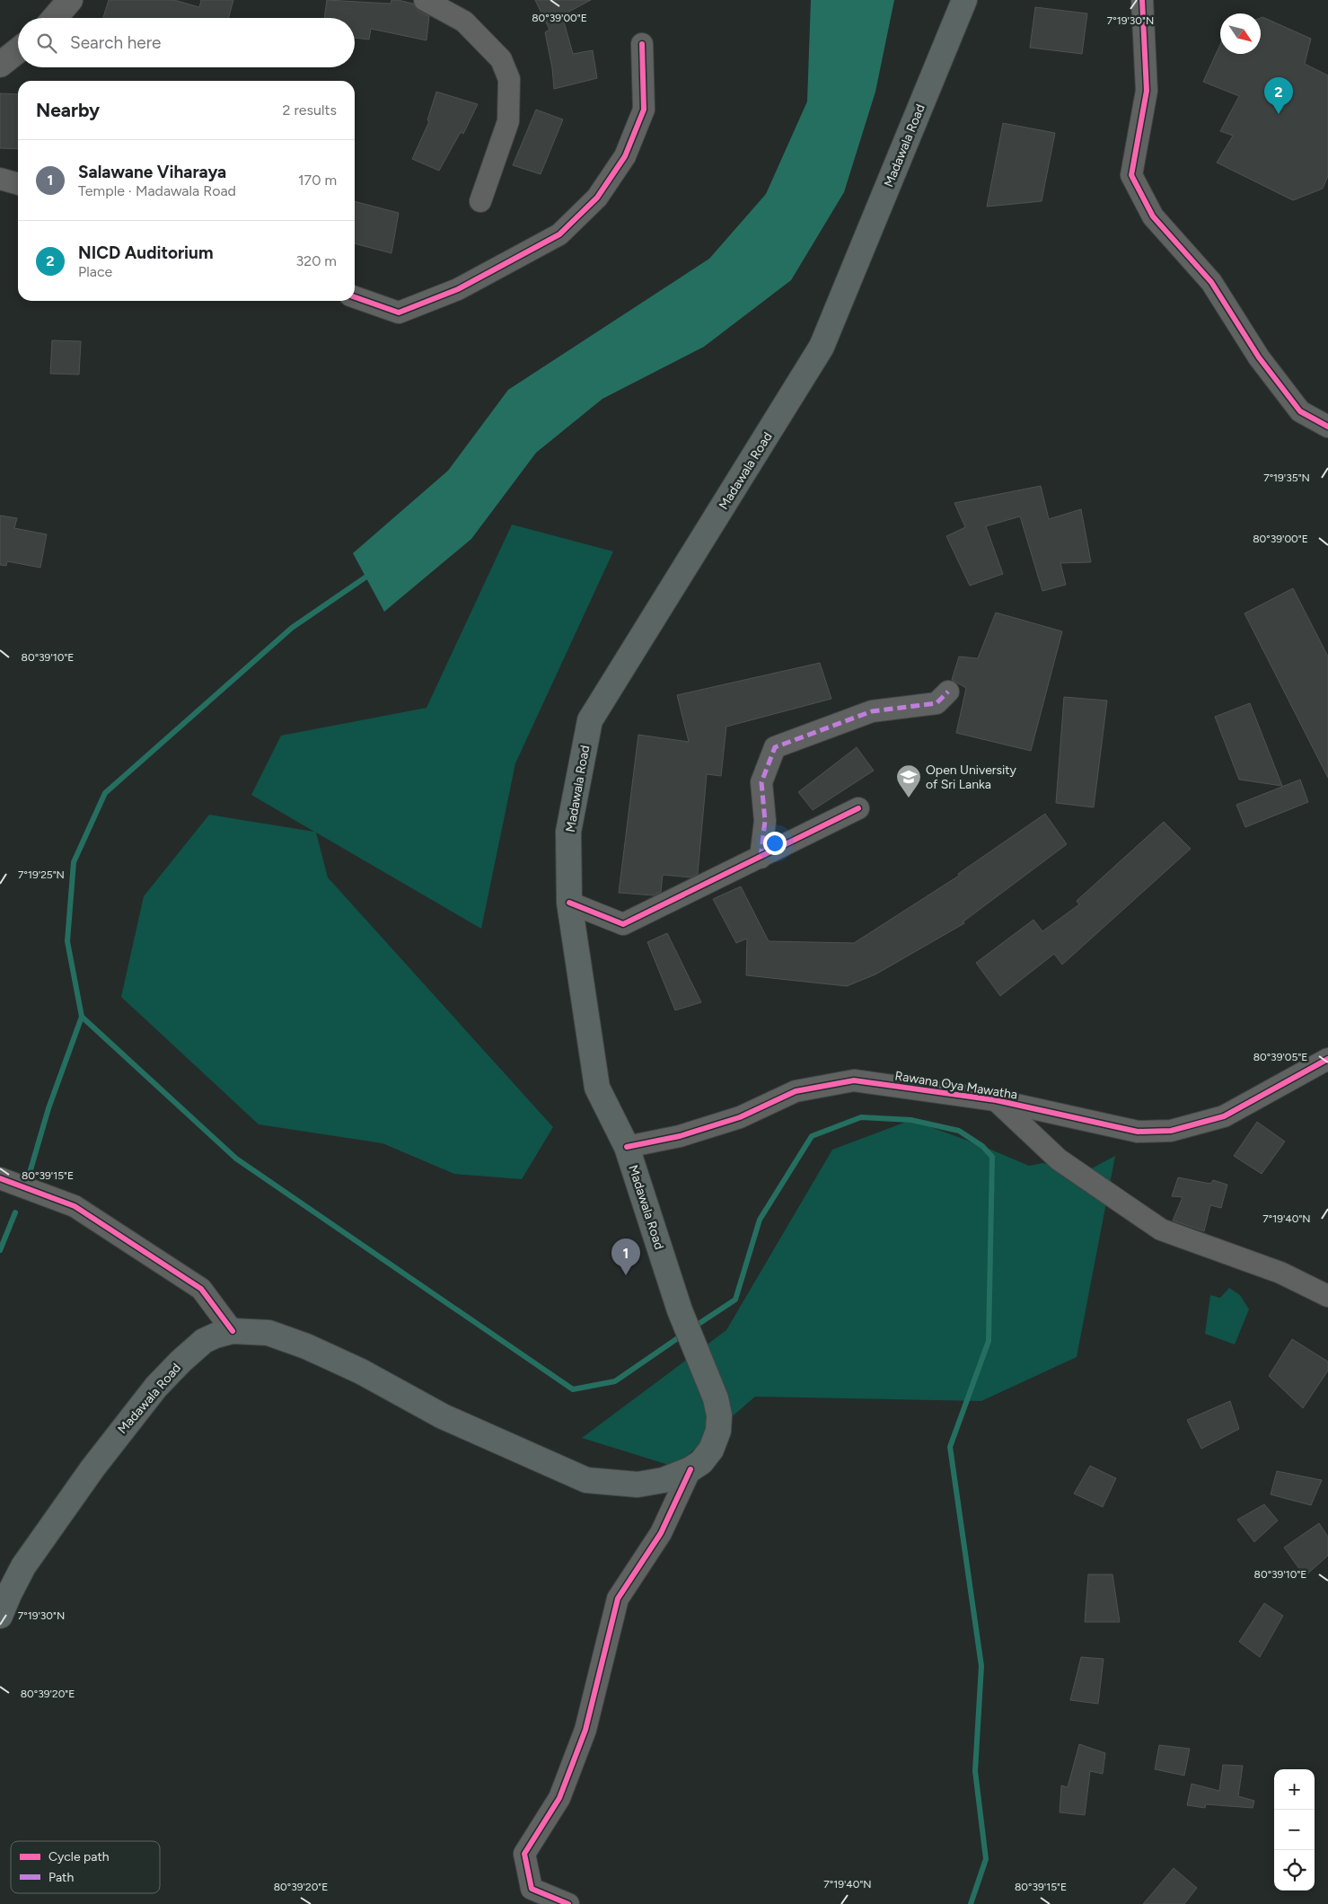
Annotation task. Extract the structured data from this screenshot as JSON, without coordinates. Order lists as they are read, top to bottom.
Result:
{
  "streets": {
    "main road": ["Madawala Road"],
    "street": ["Rawana Oya Mawatha"]
  },
  "crossings": [
    ["Madawala Road", "Rawana Oya Mawatha"]
  ],
  "places": {
    "school or university": ["Open University of Sri Lanka"]
  },
  "legend": ["Cycle path", "Path"],
  "north": "bottom right",
  "page": {
    "search": "Search here",
    "pins": ["2", "1"],
    "heading": ["Nearby", "2 results"],
    "list": [
      {
        "mark": "1",
        "name": "Salawane Viharaya",
        "note": "Temple · Madawala Road",
        "value": "170 m"
      },
      {
        "mark": "2",
        "name": "NICD Auditorium",
        "note": "Place",
        "value": "320 m"
      }
    ],
    "map_buttons": ["+", "−"]
  },
  "coordinates": [
    "80°39'00\"E",
    "7°19'30\"N",
    "7°19'35\"N",
    "80°39'10\"E",
    "7°19'25\"N",
    "80°39'05\"E",
    "80°39'15\"E",
    "7°19'40\"N",
    "80°39'20\"E"
  ]
}
